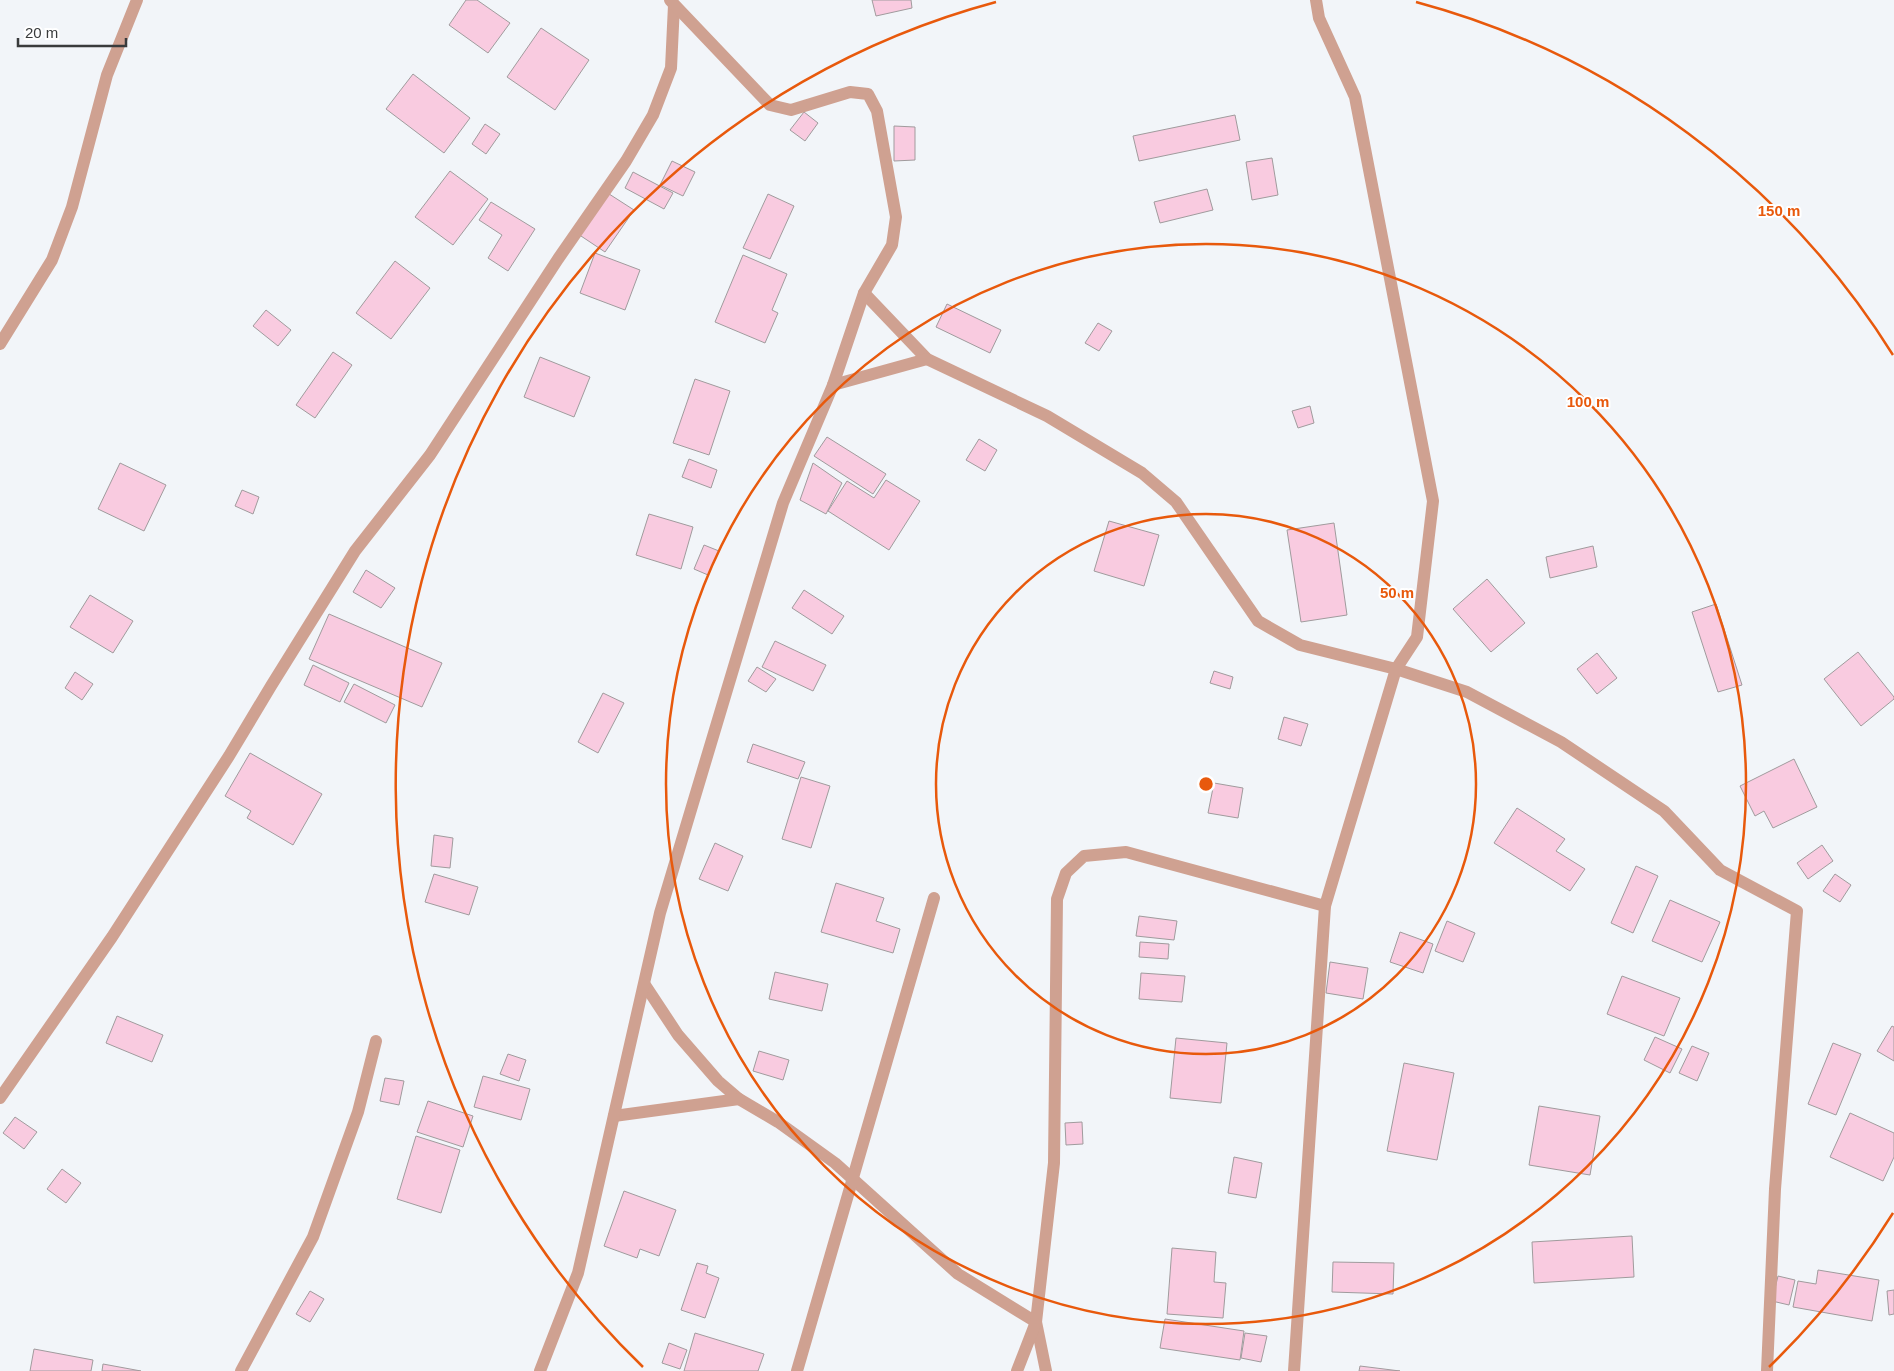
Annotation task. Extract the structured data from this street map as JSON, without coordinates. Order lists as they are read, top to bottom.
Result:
{
  "scale_bar": "20 m",
  "rings": ["150 m", "100 m", "50 m"]
}
